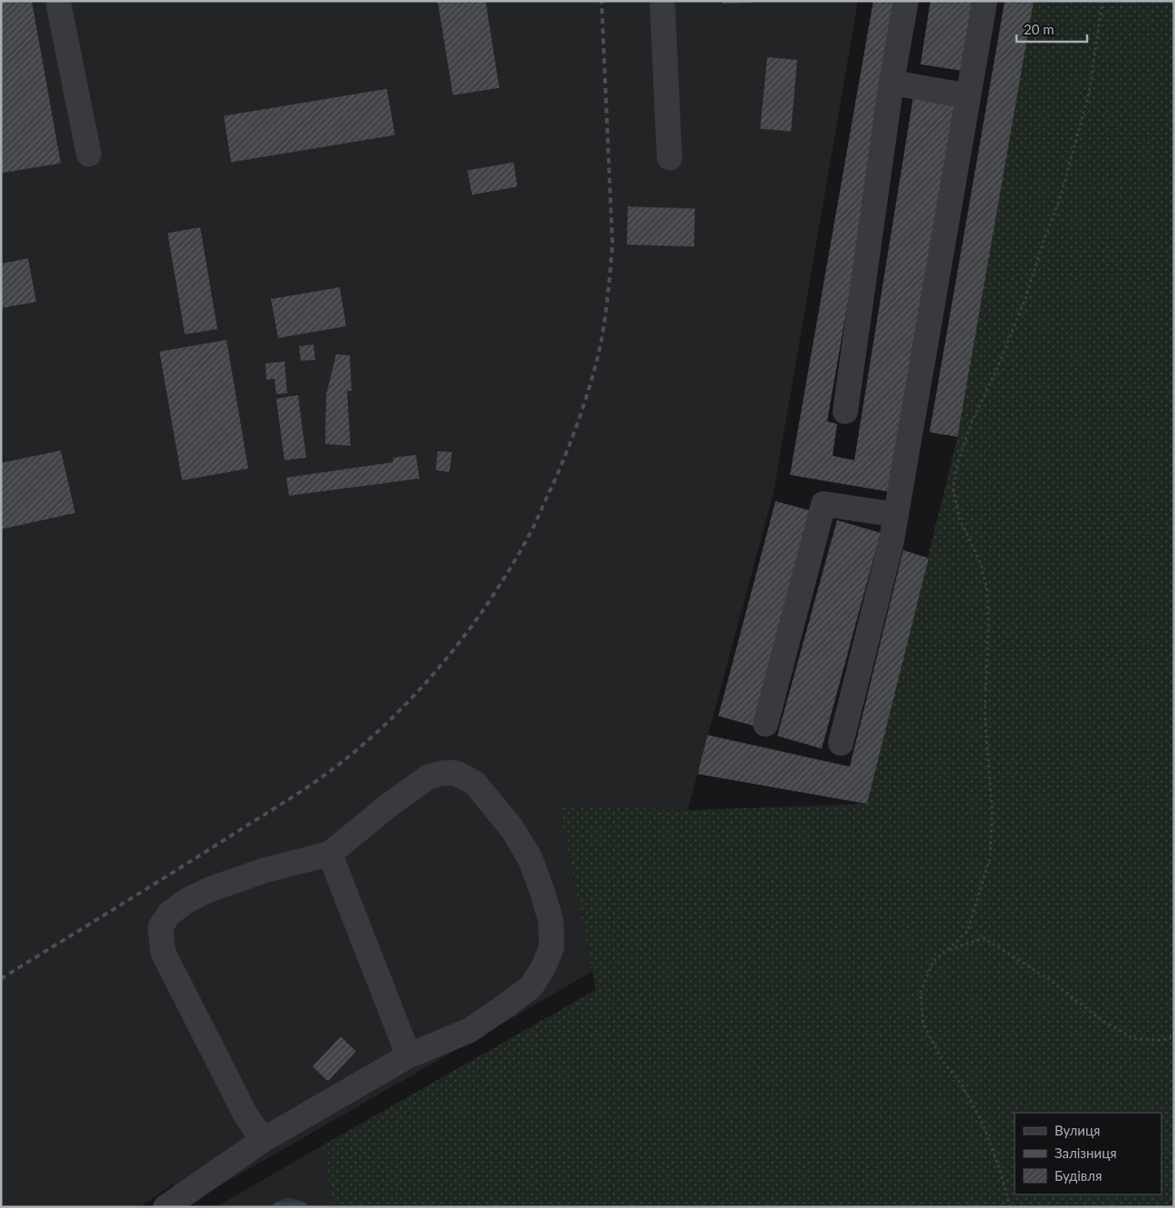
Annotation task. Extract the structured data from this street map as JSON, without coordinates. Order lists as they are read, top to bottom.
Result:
{
  "legend": ["Вулиця", "Залізниця", "Будівля"],
  "scale_bar": "20 m"
}
